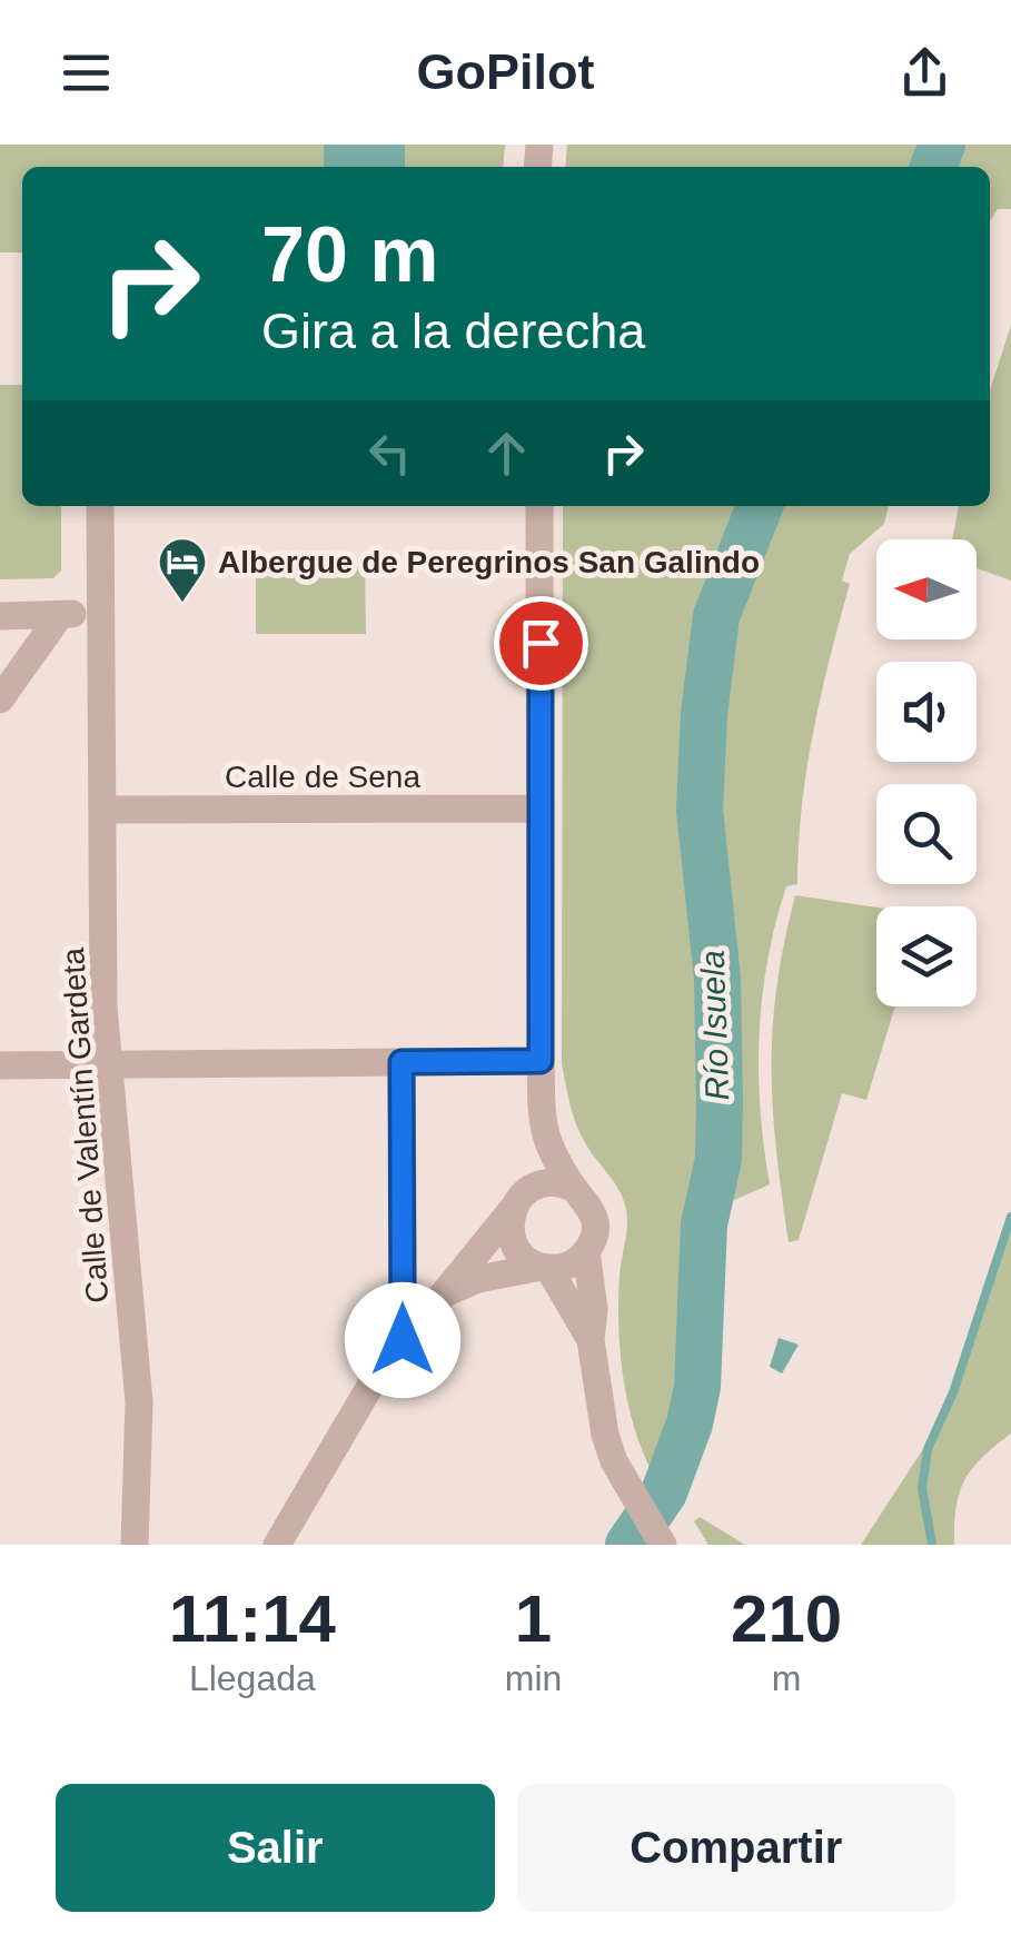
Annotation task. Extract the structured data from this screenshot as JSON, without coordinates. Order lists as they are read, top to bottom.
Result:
{
  "streets": {
    "street": ["Calle de Sena", "Calle de Valentín Gardeta"]
  },
  "crossings": [
    ["Calle de Sena", "Calle de Valentín Gardeta"]
  ],
  "water": ["Río Isuela"],
  "places": {
    "hotel": ["Albergue de Peregrinos San Galindo"]
  },
  "north": "left",
  "page": {
    "header": "GoPilot",
    "turn": ["70 m", "Gira a la derecha"],
    "eta": [
      "11:14",
      "Llegada",
      "1",
      "min",
      "210",
      "m"
    ],
    "buttons": ["Salir", "Compartir"]
  }
}
